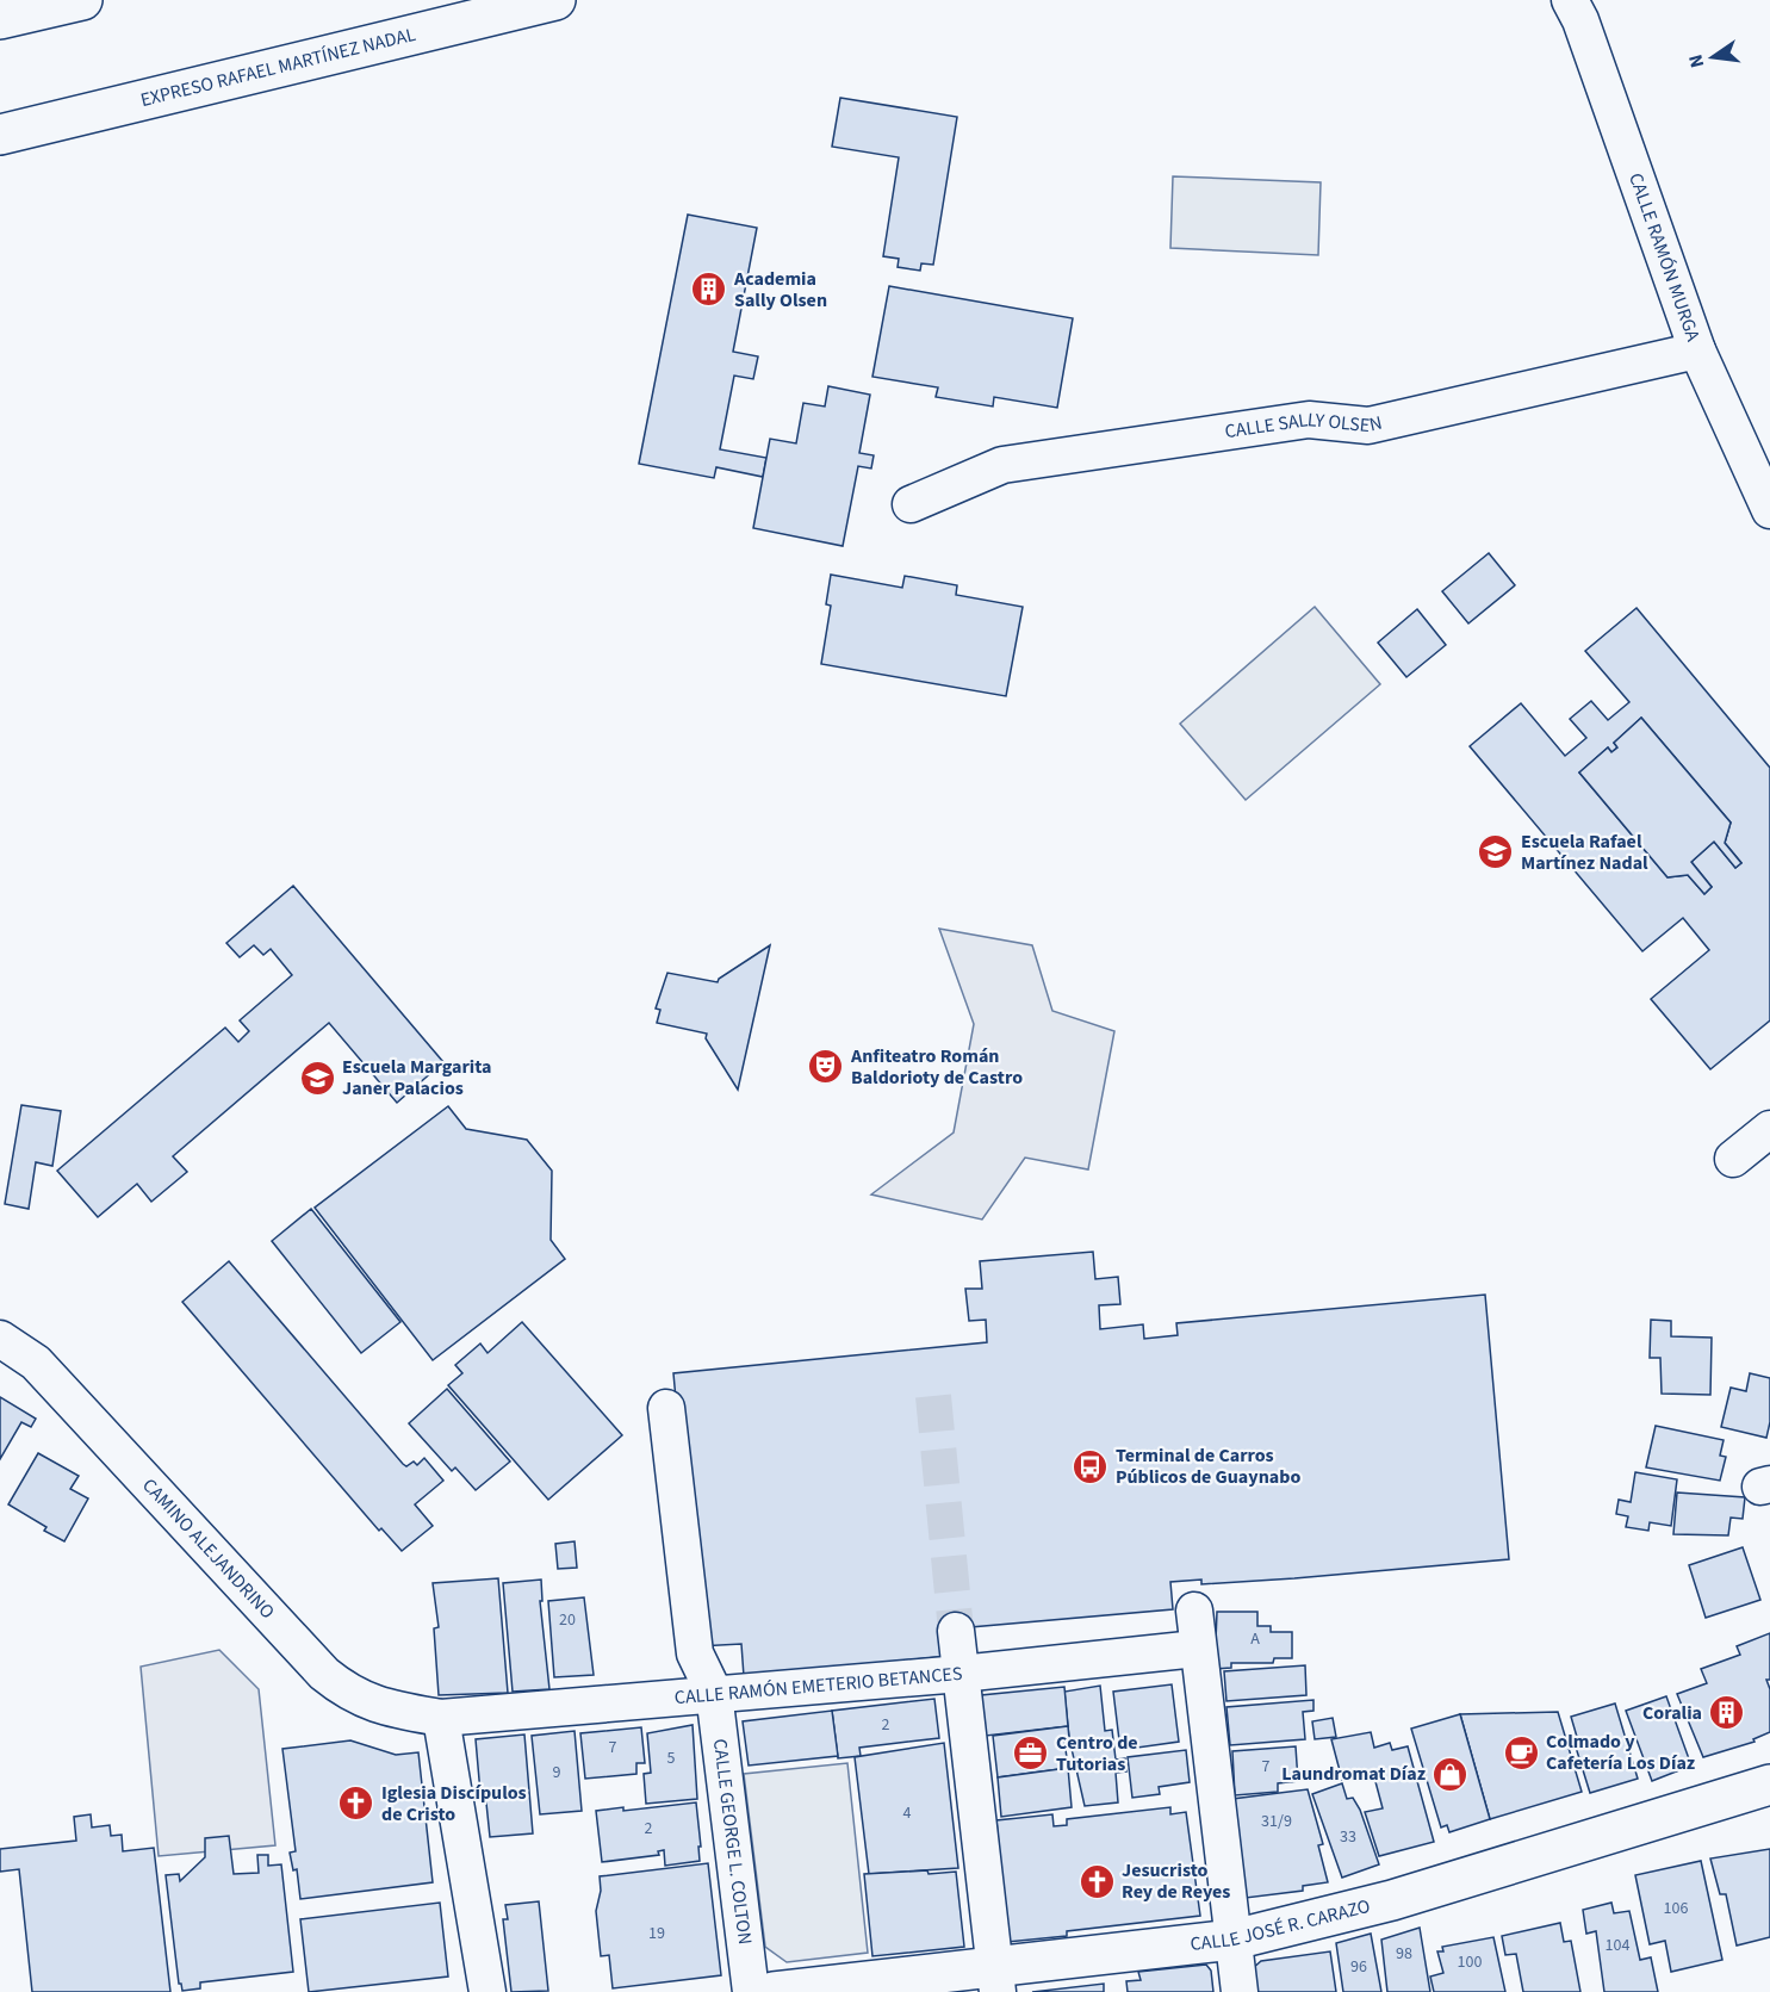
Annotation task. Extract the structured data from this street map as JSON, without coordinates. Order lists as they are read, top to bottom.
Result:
{
  "streets": {
    "main road": ["EXPRESO RAFAEL MARTÍNEZ NADAL", "CALLE JOSÉ R. CARAZO"],
    "street": [
      "CALLE RAMÓN MURGA",
      "CALLE SALLY OLSEN",
      "CAMINO ALEJANDRINO",
      "CALLE RAMÓN EMETERIO BETANCES",
      "CALLE GEORGE L. COLTON"
    ]
  },
  "crossings": [
    ["CALLE RAMÓN MURGA", "CALLE SALLY OLSEN"],
    ["CAMINO ALEJANDRINO", "CALLE RAMÓN EMETERIO BETANCES"],
    ["CALLE RAMÓN EMETERIO BETANCES", "CALLE GEORGE L. COLTON"]
  ],
  "places": {
    "building": ["Academia Sally Olsen", "Coralia"],
    "school or university": ["Escuela Rafael Martínez Nadal", "Escuela Margarita Janer Palacios"],
    "theatre": ["Anfiteatro Román Baldorioty de Castro"],
    "bus stop": ["Terminal de Carros Públicos de Guaynabo"],
    "cafe": ["Colmado y Cafetería Los Díaz"],
    "office": ["Centro de Tutorias"],
    "shop": ["Laundromat Díaz"],
    "church": ["Iglesia Discípulos de Cristo", "Jesucristo Rey de Reyes"]
  },
  "house_numbers": [
    "20",
    "A",
    "2",
    "7",
    "5",
    "7",
    "9",
    "4",
    "31/9",
    "2",
    "33",
    "106",
    "19",
    "104",
    "98",
    "100",
    "96"
  ],
  "north": "left"
}
